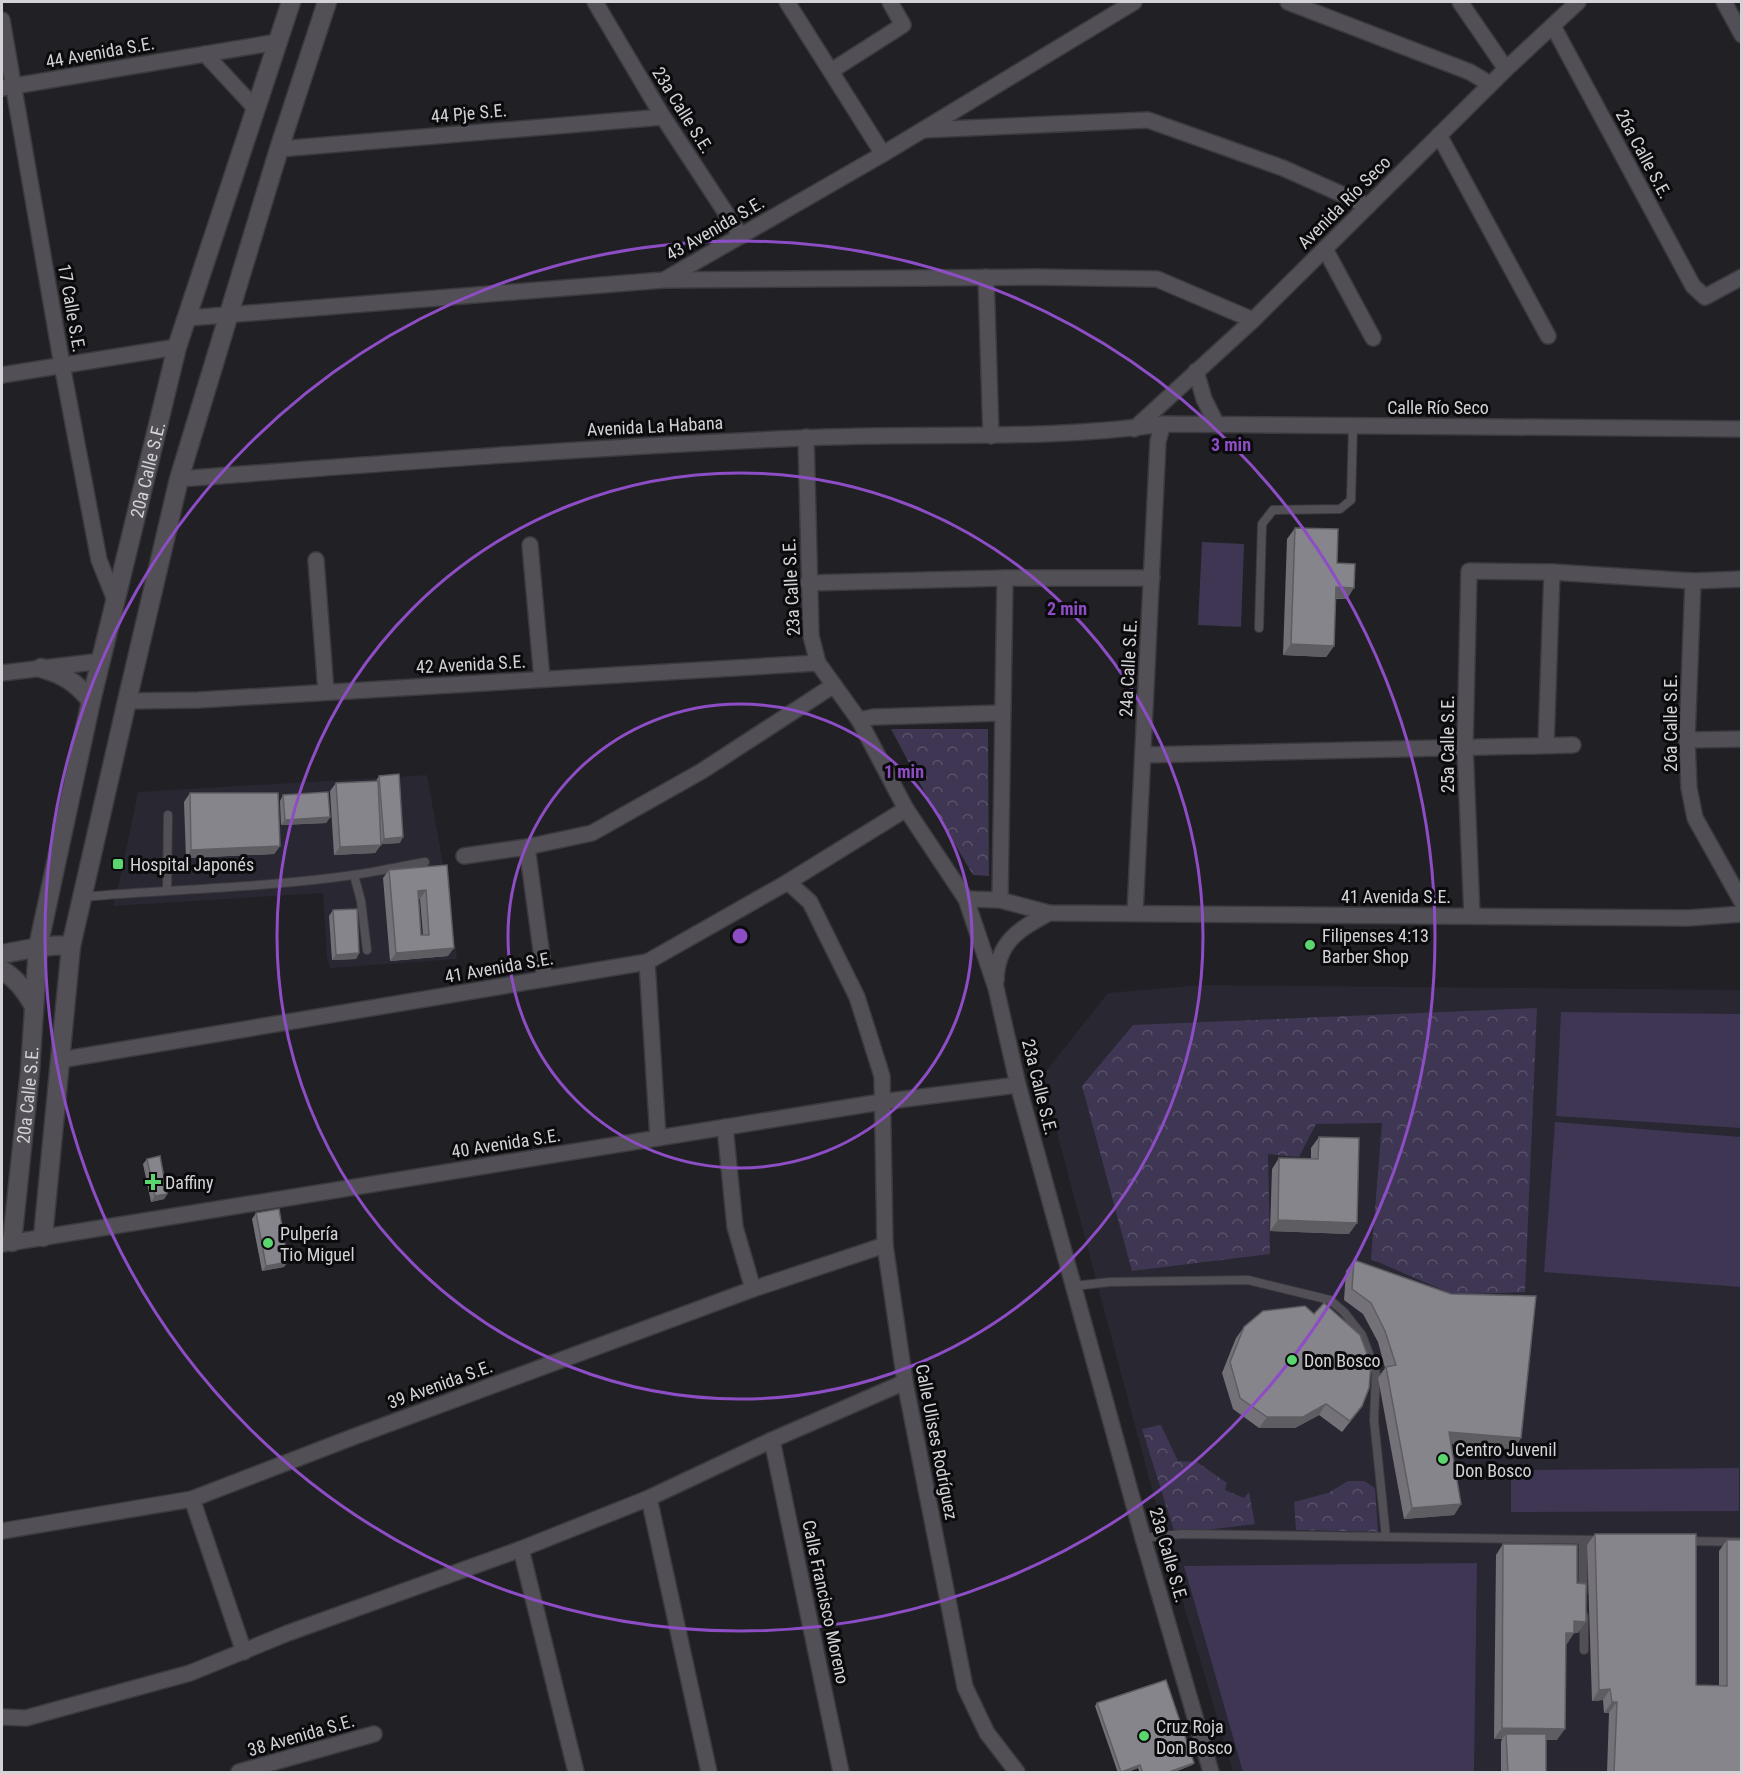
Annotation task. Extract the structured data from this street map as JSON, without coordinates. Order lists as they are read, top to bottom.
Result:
{
  "streets": {
    "street": [
      "44 Avenida S.E.",
      "23a Calle S.E.",
      "44 Pje S.E.",
      "26a Calle S.E.",
      "Avenida Río Seco",
      "43 Avenida S.E.",
      "17 Calle S.E.",
      "Calle Río Seco",
      "Avenida La Habana",
      "20a Calle S.E.",
      "42 Avenida S.E.",
      "24a Calle S.E.",
      "25a Calle S.E.",
      "41 Avenida S.E.",
      "40 Avenida S.E.",
      "39 Avenida S.E.",
      "Calle Ulises Rodríguez",
      "Calle Francisco Moreno",
      "38 Avenida S.E."
    ]
  },
  "crossings": [
    ["44 Avenida S.E.", "17 Calle S.E."],
    ["44 Avenida S.E.", "20a Calle S.E."],
    ["23a Calle S.E.", "44 Pje S.E."],
    ["23a Calle S.E.", "43 Avenida S.E."],
    ["23a Calle S.E.", "Avenida La Habana"],
    ["23a Calle S.E.", "42 Avenida S.E."],
    ["23a Calle S.E.", "41 Avenida S.E."],
    ["23a Calle S.E.", "40 Avenida S.E."],
    ["44 Pje S.E.", "20a Calle S.E."],
    ["26a Calle S.E.", "Avenida Río Seco"],
    ["Avenida Río Seco", "Calle Río Seco"],
    ["Avenida Río Seco", "Avenida La Habana"],
    ["43 Avenida S.E.", "20a Calle S.E."],
    ["17 Calle S.E.", "20a Calle S.E."],
    ["Calle Río Seco", "Avenida La Habana"],
    ["Calle Río Seco", "24a Calle S.E."],
    ["Avenida La Habana", "20a Calle S.E."],
    ["20a Calle S.E.", "42 Avenida S.E."],
    ["20a Calle S.E.", "41 Avenida S.E."],
    ["20a Calle S.E.", "40 Avenida S.E."],
    ["24a Calle S.E.", "41 Avenida S.E."],
    ["25a Calle S.E.", "41 Avenida S.E."],
    ["41 Avenida S.E.", "Calle Ulises Rodríguez"],
    ["40 Avenida S.E.", "Calle Ulises Rodríguez"],
    ["39 Avenida S.E.", "Calle Ulises Rodríguez"]
  ],
  "places": {
    "transit": ["Hospital Japonés"],
    "other": [
      "Filipenses 4:13 Barber Shop",
      "Pulpería Tio Miguel",
      "Don Bosco",
      "Centro Juvenil Don Bosco",
      "Cruz Roja Don Bosco"
    ],
    "health": ["Daffiny"]
  },
  "rings": ["3 min", "2 min", "1 min"]
}
